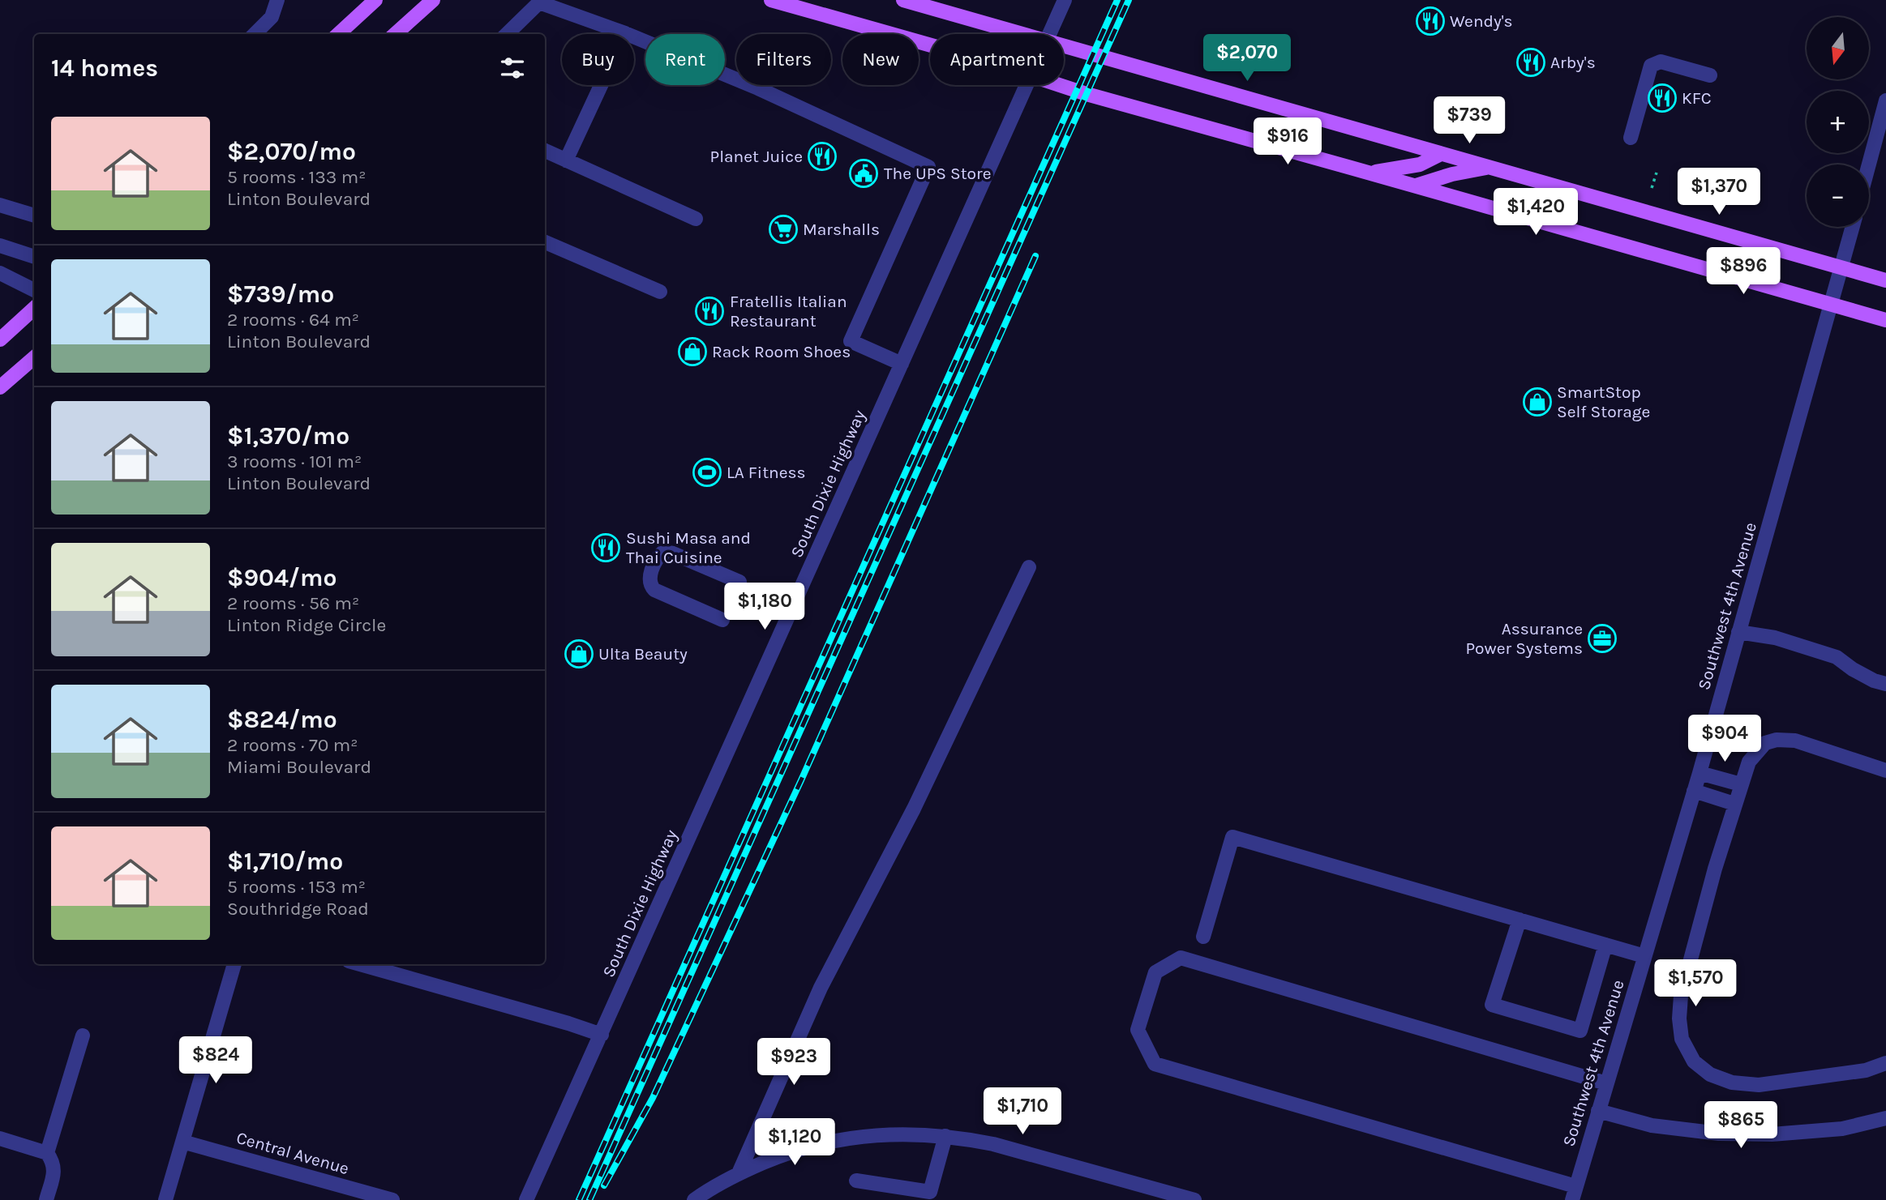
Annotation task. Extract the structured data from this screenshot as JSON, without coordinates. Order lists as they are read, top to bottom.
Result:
{
  "streets": {
    "street": ["South Dixie Highway", "Southwest 4th Avenue", "Central Avenue"]
  },
  "places": {
    "restaurant": [
      "Wendy's",
      "Arby's",
      "KFC",
      "Planet Juice",
      "Fratellis Italian Restaurant",
      "Sushi Masa and Thai Cuisine"
    ],
    "public building": ["The UPS Store"],
    "supermarket": ["Marshalls"],
    "shop": ["Rack Room Shoes", "SmartStop Self Storage", "Ulta Beauty"],
    "sports": ["LA Fitness"],
    "office": ["Assurance Power Systems"]
  },
  "north": "bottom",
  "page": {
    "map_buttons": ["+", "−"],
    "price": [
      "$2,070",
      "$739",
      "$916",
      "$1,370",
      "$1,420",
      "$896",
      "$1,180",
      "$904",
      "$1,570",
      "$824",
      "$923",
      "$1,710",
      "$865",
      "$1,120"
    ],
    "chip": [
      "Buy",
      "Rent",
      "Filters",
      "New",
      "Apartment"
    ],
    "heading": "14 homes",
    "list": [
      {
        "name": "$2,070/mo",
        "note": "5 rooms · 133 m² · Linton Boulevard"
      },
      {
        "name": "$739/mo",
        "note": "2 rooms · 64 m² · Linton Boulevard"
      },
      {
        "name": "$1,370/mo",
        "note": "3 rooms · 101 m² · Linton Boulevard"
      },
      {
        "name": "$904/mo",
        "note": "2 rooms · 56 m² · Linton Ridge Circle"
      },
      {
        "name": "$824/mo",
        "note": "2 rooms · 70 m² · Miami Boulevard"
      },
      {
        "name": "$1,710/mo",
        "note": "5 rooms · 153 m² · Southridge Road"
      }
    ]
  }
}
